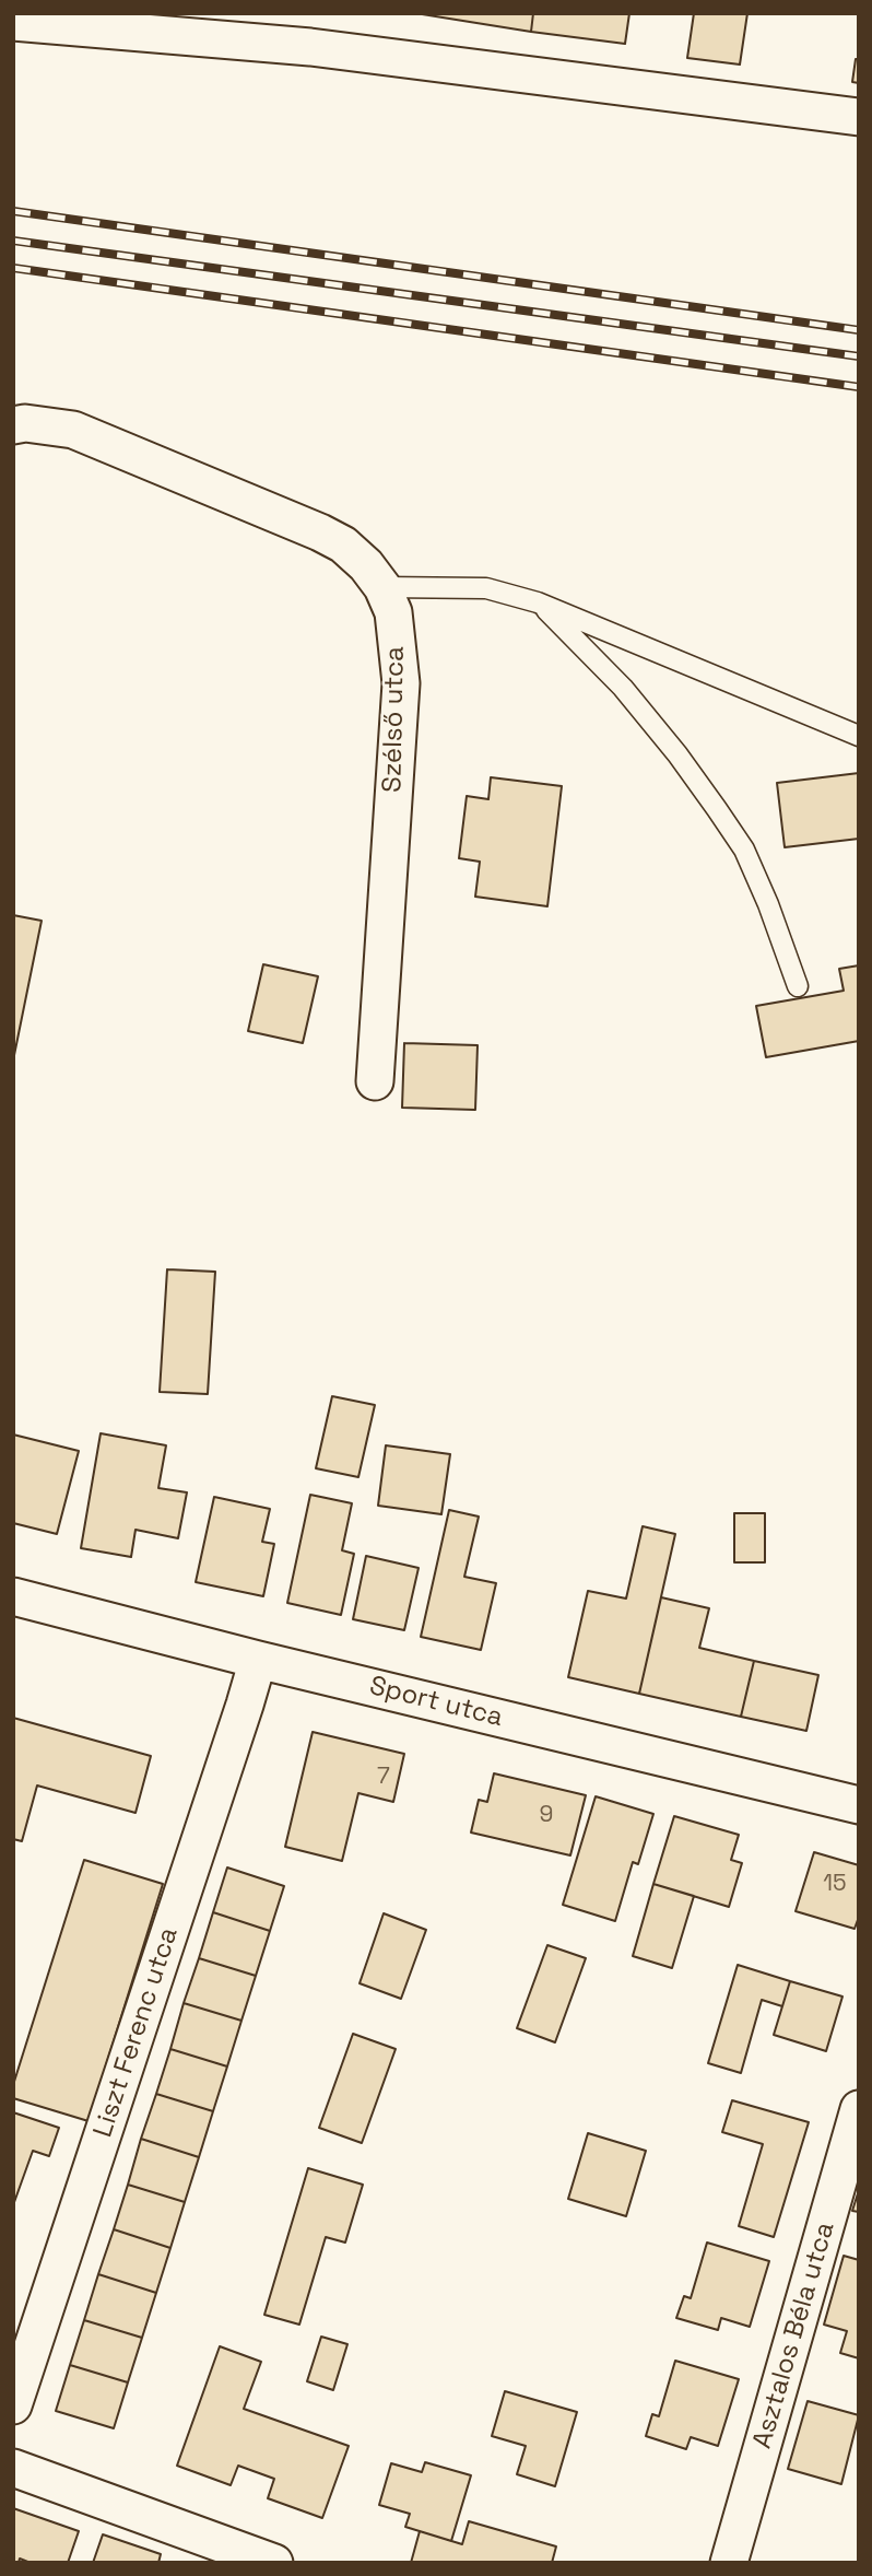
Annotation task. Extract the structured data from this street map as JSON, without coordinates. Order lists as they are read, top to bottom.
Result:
{
  "streets": {
    "street": [
      "Szélső utca",
      "Sport utca",
      "Liszt Ferenc utca",
      "Asztalos Béla utca"
    ]
  },
  "crossings": [
    ["Sport utca", "Liszt Ferenc utca"]
  ],
  "house_numbers": ["7", "9", "15"]
}
